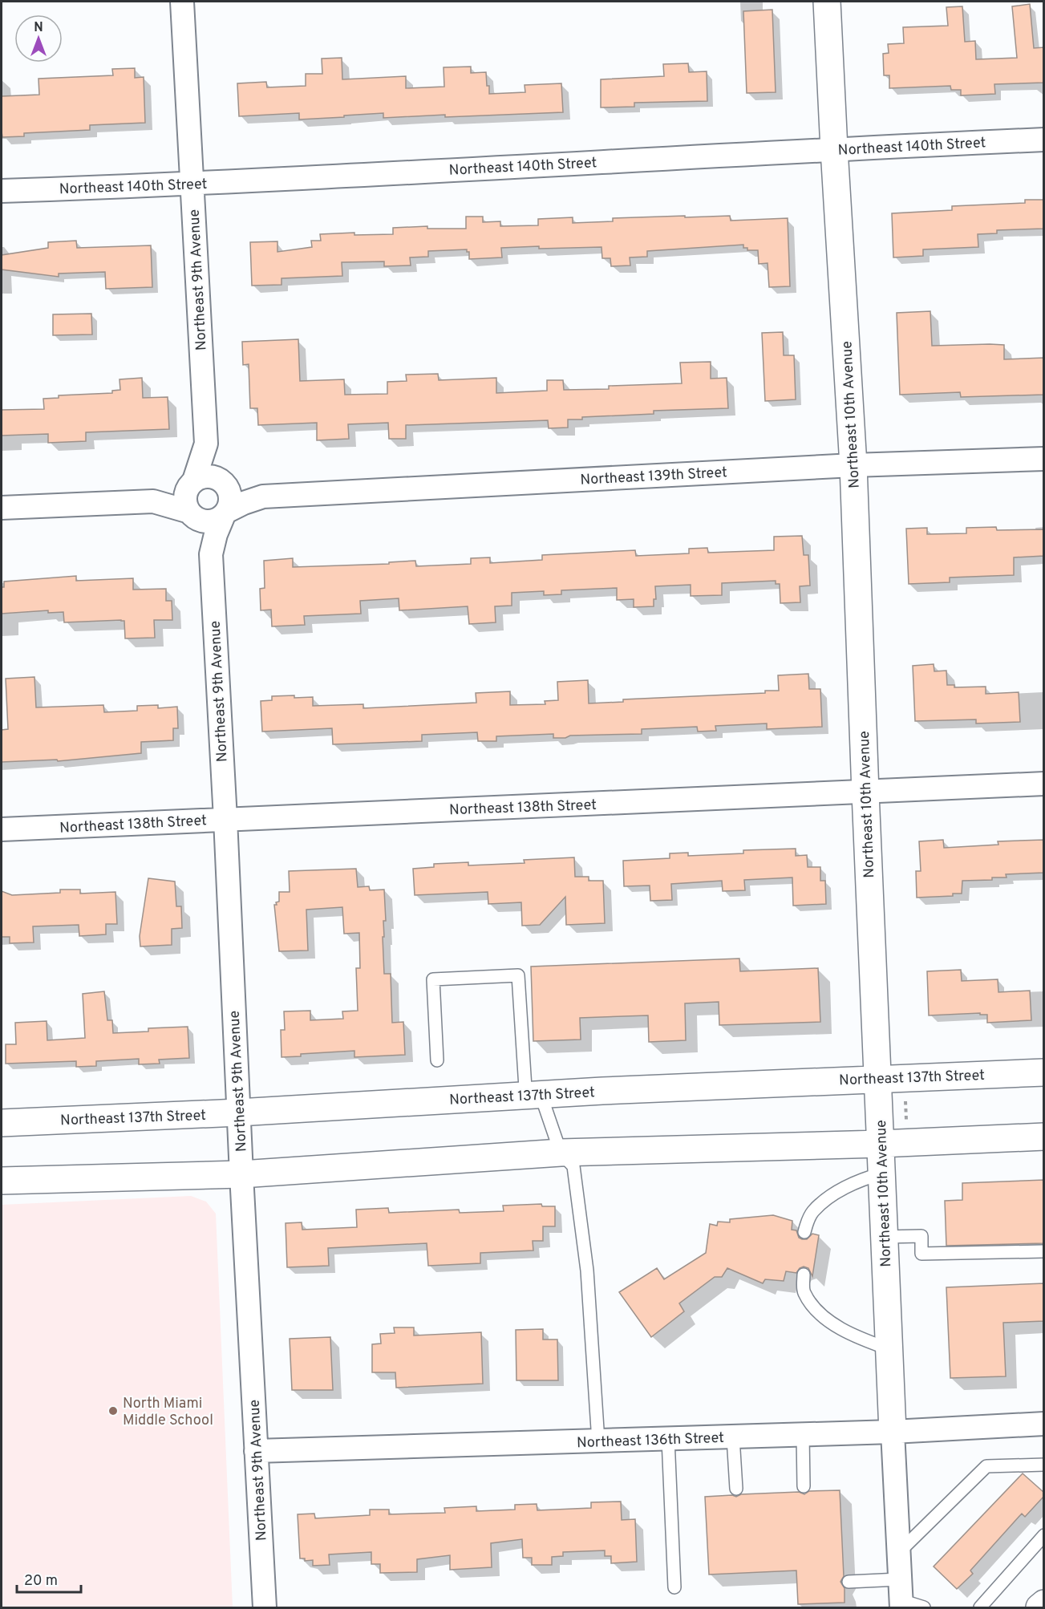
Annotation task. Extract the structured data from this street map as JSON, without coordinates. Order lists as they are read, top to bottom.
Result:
{
  "streets": {
    "street": [
      "Northeast 140th Street",
      "Northeast 9th Avenue",
      "Northeast 10th Avenue",
      "Northeast 139th Street",
      "Northeast 138th Street",
      "Northeast 137th Street",
      "Northeast 136th Street"
    ]
  },
  "crossings": [
    ["Northeast 140th Street", "Northeast 9th Avenue"],
    ["Northeast 140th Street", "Northeast 10th Avenue"],
    ["Northeast 9th Avenue", "Northeast 139th Street"],
    ["Northeast 9th Avenue", "Northeast 138th Street"],
    ["Northeast 9th Avenue", "Northeast 137th Street"],
    ["Northeast 9th Avenue", "Northeast 136th Street"],
    ["Northeast 10th Avenue", "Northeast 139th Street"],
    ["Northeast 10th Avenue", "Northeast 138th Street"],
    ["Northeast 10th Avenue", "Northeast 137th Street"],
    ["Northeast 10th Avenue", "Northeast 136th Street"]
  ],
  "places": ["North Miami Middle School"],
  "scale_bar": "20 m",
  "north": "top"
}
